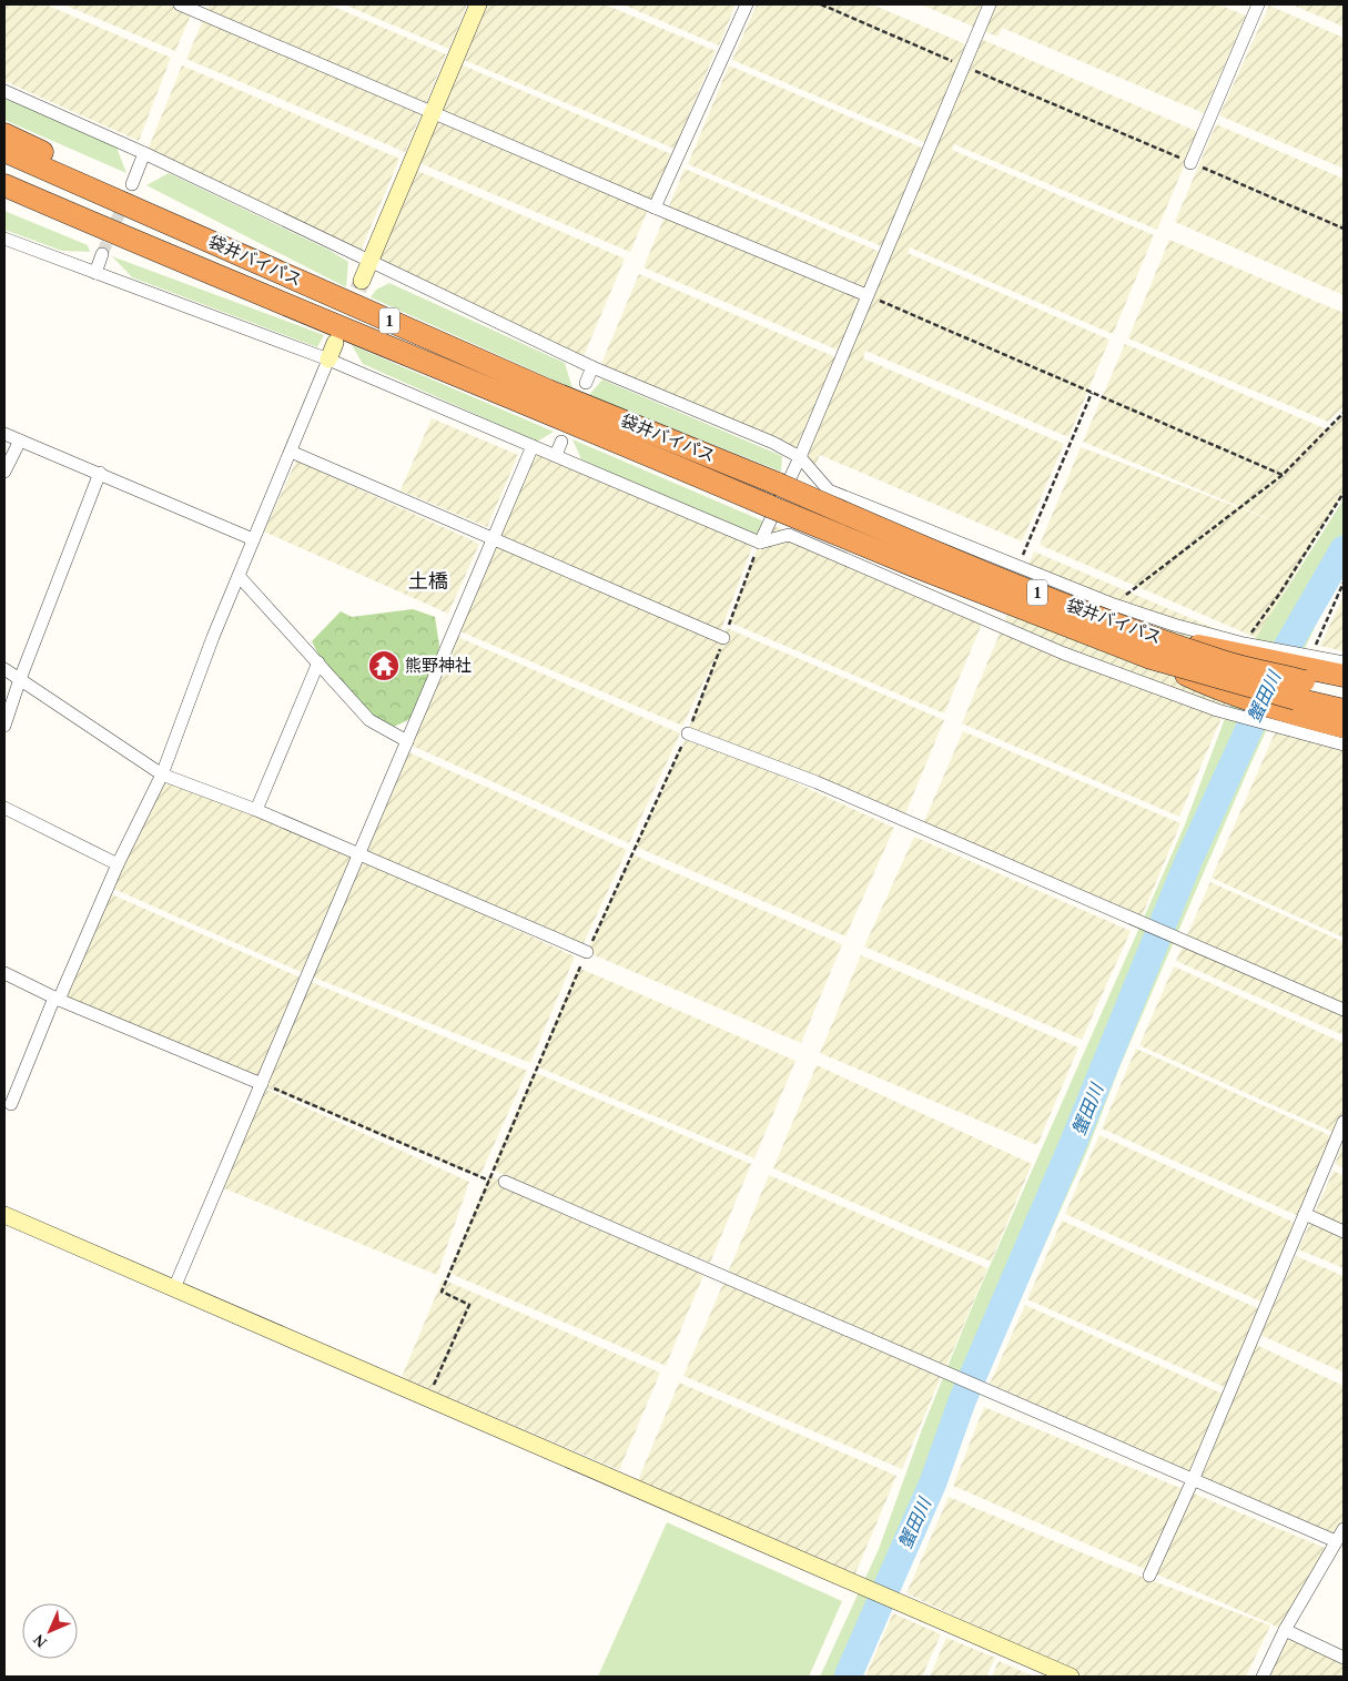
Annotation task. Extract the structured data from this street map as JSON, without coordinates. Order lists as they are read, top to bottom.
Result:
{
  "streets": {
    "highway": ["袋井バイパス", "1"]
  },
  "districts": ["土橋"],
  "water": ["蟹田川"],
  "places": {
    "temple": ["熊野神社"]
  },
  "north": "bottom left"
}
